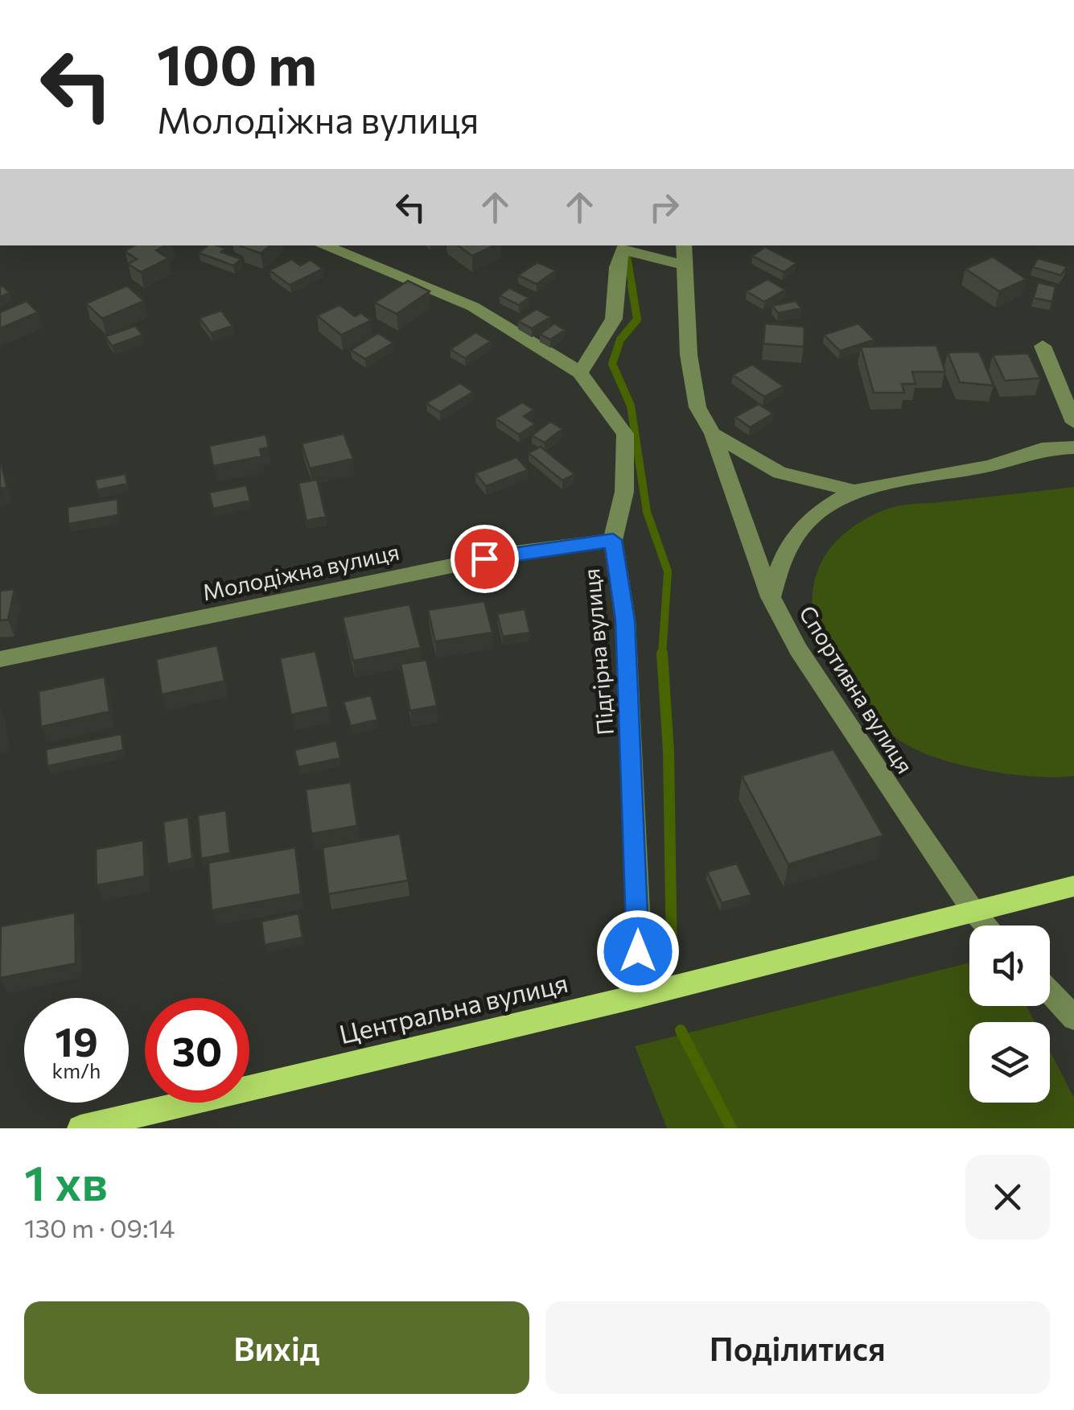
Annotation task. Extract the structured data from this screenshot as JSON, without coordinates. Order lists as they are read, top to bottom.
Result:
{
  "streets": {
    "main road": ["Центральна вулиця"],
    "street": ["Молодіжна вулиця", "Підгірна вулиця", "Спортивна вулиця"]
  },
  "crossings": [
    ["Молодіжна вулиця", "Підгірна вулиця"],
    ["Підгірна вулиця", "Центральна вулиця"],
    ["Спортивна вулиця", "Центральна вулиця"]
  ],
  "page": {
    "turn": ["100 m", "Молодіжна вулиця"],
    "speed": "19 km/h",
    "limit": "30",
    "heading": ["1 хв", "130 m · 09:14"],
    "buttons": ["Вихід", "Поділитися"]
  }
}
